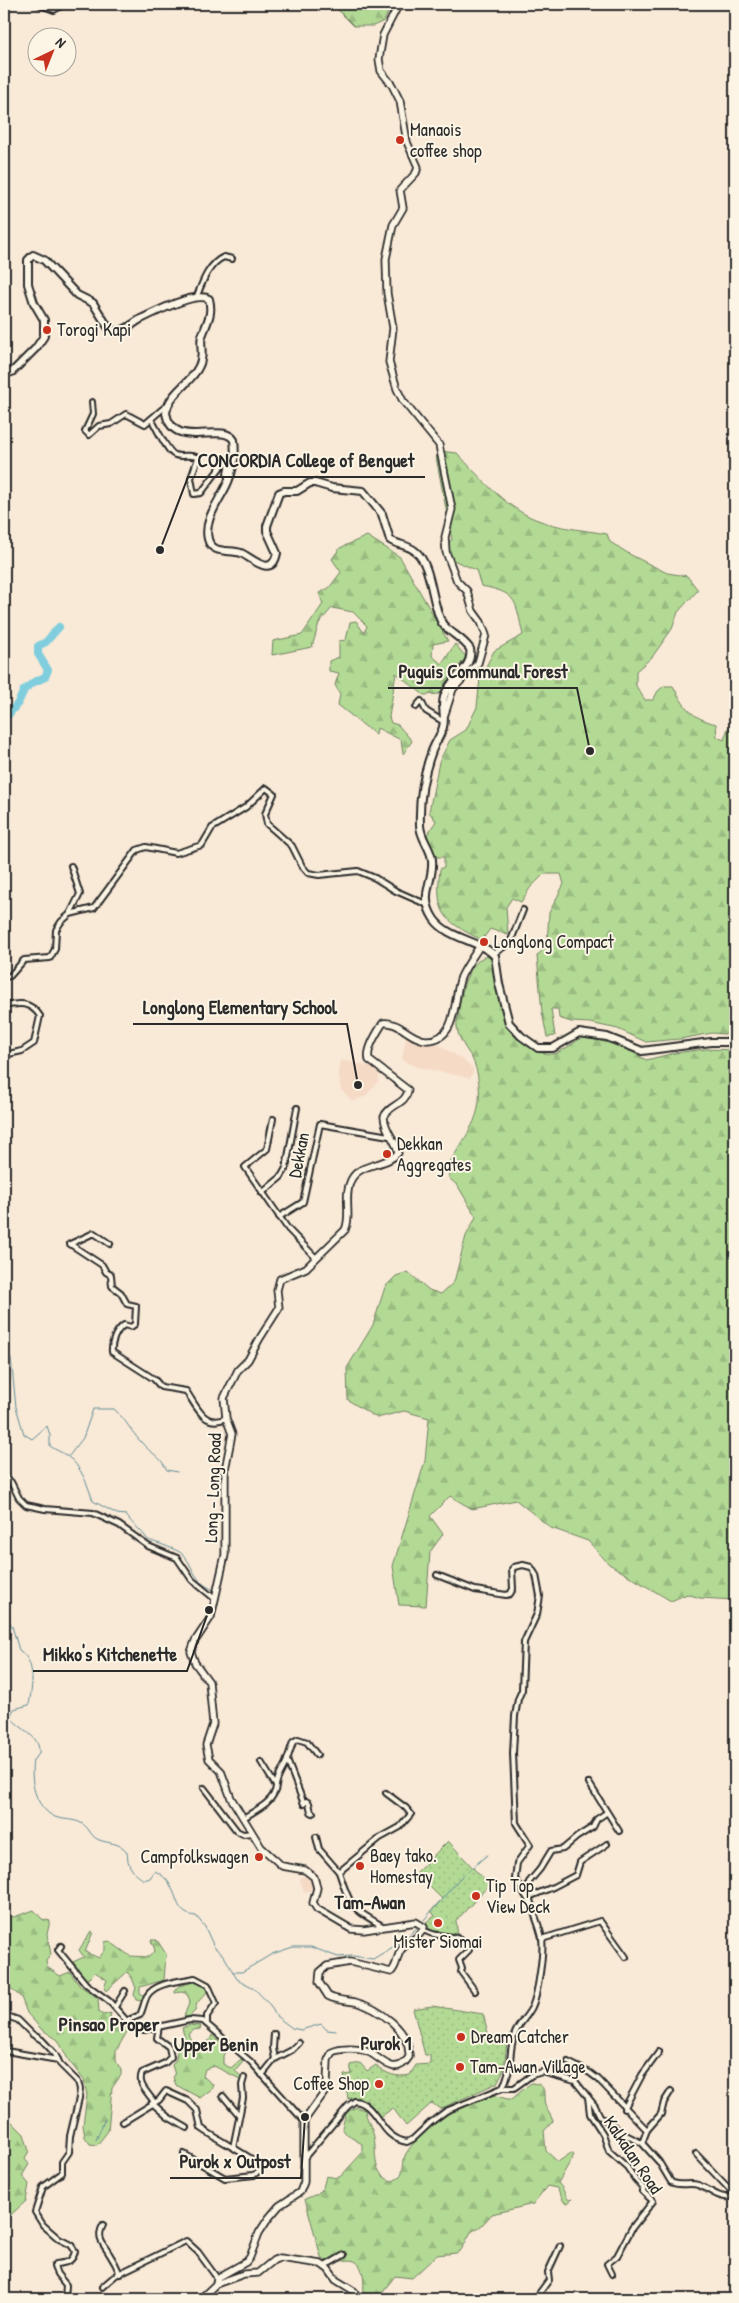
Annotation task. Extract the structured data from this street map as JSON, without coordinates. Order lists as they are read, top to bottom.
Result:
{
  "streets": {
    "main road": ["Long - Long Road"],
    "street": ["Dekkan", "Kalkalan Road"]
  },
  "crossings": [
    ["Dekkan", "Long - Long Road"]
  ],
  "districts": [
    "Tam-Awan",
    "Pinsao Proper",
    "Purok 1",
    "Upper Benin"
  ],
  "places": [
    "Manaois coffee shop",
    "Torogi Kapi",
    "CONCORDIA College of Benguet",
    "Puguis Communal Forest",
    "Longlong Compact",
    "Longlong Elementary School",
    "Dekkan Aggregates",
    "Mikko's Kitchenette",
    "Campfolkswagen",
    "Baey tako. Homestay",
    "Tip Top View Deck",
    "Mister Siomai",
    "Dream Catcher",
    "Tam-Awan Village",
    "Coffee Shop",
    "Purok x Outpost"
  ],
  "north": "top right"
}
